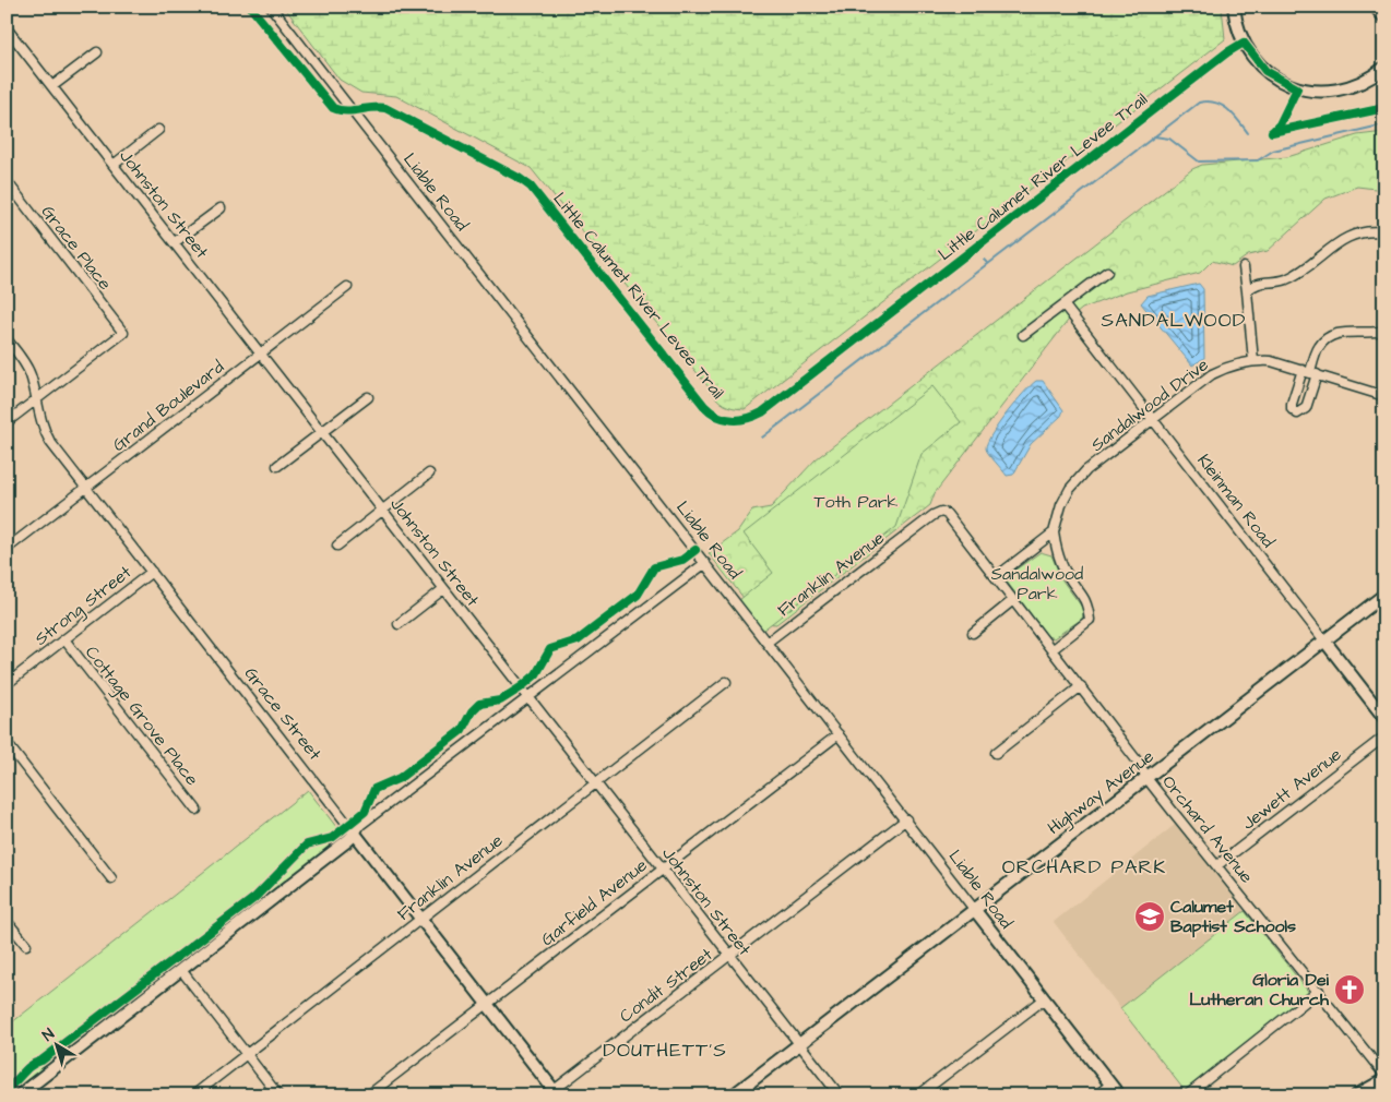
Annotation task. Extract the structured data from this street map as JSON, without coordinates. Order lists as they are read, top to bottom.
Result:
{
  "streets": {
    "street": [
      "Liable Road",
      "Johnston Street",
      "Grace Place",
      "Sandalwood Drive",
      "Grand Boulevard",
      "Kleinman Road",
      "Franklin Avenue",
      "Strong Street",
      "Grace Street",
      "Cottage Grove Place",
      "Jewett Avenue",
      "Highway Avenue",
      "Orchard Avenue",
      "Garfield Avenue",
      "Condit Street"
    ],
    "cycle path": ["Little Calumet River Levee Trail"]
  },
  "crossings": [
    ["Liable Road", "Franklin Avenue"],
    ["Liable Road", "Highway Avenue"],
    ["Liable Road", "Garfield Avenue"],
    ["Liable Road", "Condit Street"],
    ["Johnston Street", "Grand Boulevard"],
    ["Johnston Street", "Franklin Avenue"],
    ["Johnston Street", "Highway Avenue"],
    ["Johnston Street", "Garfield Avenue"],
    ["Johnston Street", "Condit Street"],
    ["Grace Place", "Grace Street"],
    ["Sandalwood Drive", "Kleinman Road"],
    ["Sandalwood Drive", "Orchard Avenue"],
    ["Grand Boulevard", "Grace Street"],
    ["Kleinman Road", "Highway Avenue"],
    ["Franklin Avenue", "Grace Street"],
    ["Strong Street", "Grace Street"],
    ["Strong Street", "Cottage Grove Place"],
    ["Grace Street", "Garfield Avenue"],
    ["Grace Street", "Condit Street"],
    ["Jewett Avenue", "Orchard Avenue"],
    ["Highway Avenue", "Orchard Avenue"]
  ],
  "districts": ["SANDALWOOD", "ORCHARD PARK", "DOUTHETT'S"],
  "parks": ["Toth Park", "Sandalwood Park"],
  "places": {
    "school or university": ["Calumet Baptist Schools"],
    "church": ["Gloria Dei Lutheran Church"]
  },
  "north": "top left"
}
